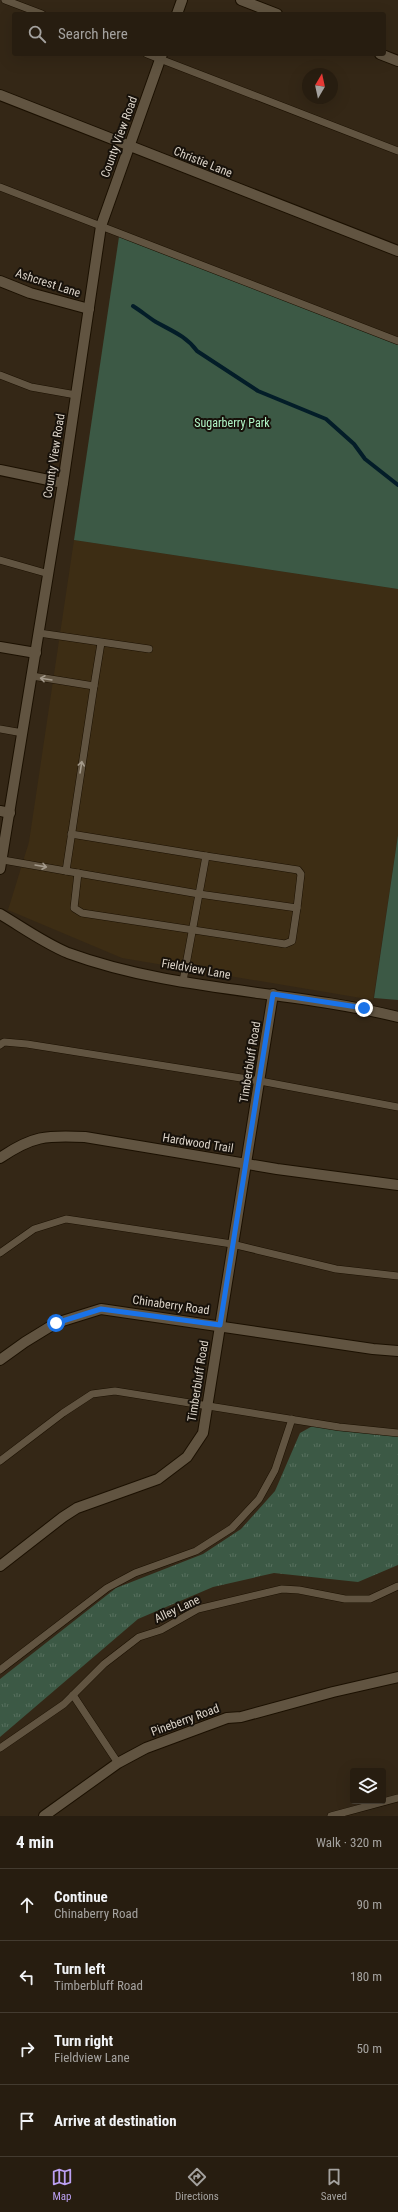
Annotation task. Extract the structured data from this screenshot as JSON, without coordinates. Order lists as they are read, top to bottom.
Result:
{
  "streets": {
    "street": [
      "County View Road",
      "Christie Lane",
      "Ashcrest Lane",
      "Fieldview Lane",
      "Timberbluff Road",
      "Hardwood Trail",
      "Chinaberry Road",
      "Pineberry Road"
    ],
    "lane": ["Alley Lane"]
  },
  "crossings": [
    ["County View Road", "Christie Lane"],
    ["County View Road", "Ashcrest Lane"],
    ["Fieldview Lane", "Timberbluff Road"],
    ["Timberbluff Road", "Hardwood Trail"],
    ["Timberbluff Road", "Chinaberry Road"]
  ],
  "parks": ["Sugarberry Park"],
  "north": "top",
  "page": {
    "search": "Search here",
    "heading": ["4 min", "Walk · 320 m"],
    "list": [
      ["Continue", "Chinaberry Road", "90 m"],
      ["Turn left", "Timberbluff Road", "180 m"],
      ["Turn right", "Fieldview Lane", "50 m"],
      "Arrive at destination"
    ],
    "nav": ["Map", "Directions", "Saved"]
  }
}
